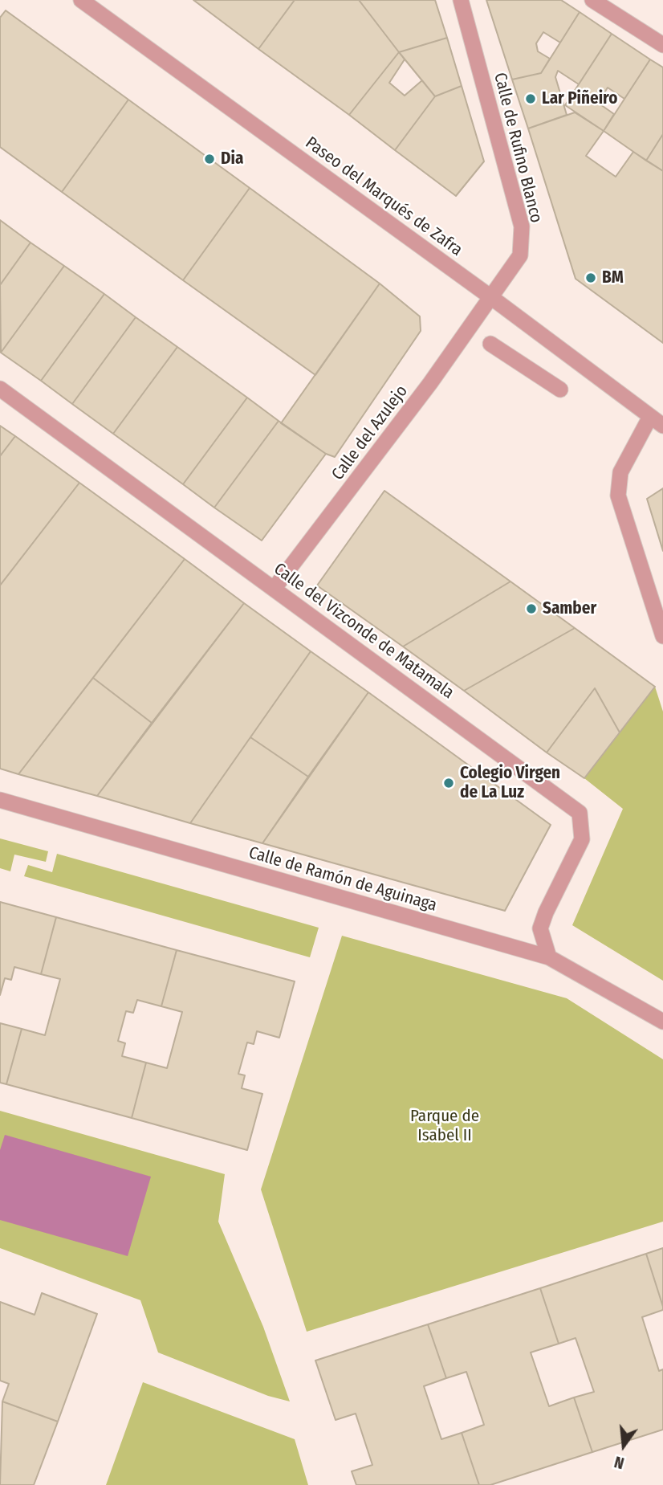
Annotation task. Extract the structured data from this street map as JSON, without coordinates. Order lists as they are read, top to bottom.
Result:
{
  "streets": {
    "street": [
      "Calle de Rufino Blanco",
      "Paseo del Marqués de Zafra",
      "Calle del Azulejo",
      "Calle del Vizconde de Matamala",
      "Calle de Ramón de Aguinaga"
    ]
  },
  "crossings": [
    ["Calle de Rufino Blanco", "Paseo del Marqués de Zafra"],
    ["Calle de Rufino Blanco", "Calle del Azulejo"],
    ["Paseo del Marqués de Zafra", "Calle del Azulejo"],
    ["Calle del Azulejo", "Calle del Vizconde de Matamala"],
    ["Calle del Vizconde de Matamala", "Calle de Ramón de Aguinaga"]
  ],
  "parks": ["Parque de Isabel II"],
  "places": [
    "Lar Piñeiro",
    "Dia",
    "BM",
    "Samber",
    "Colegio Virgen de La Luz"
  ],
  "north": "bottom"
}
